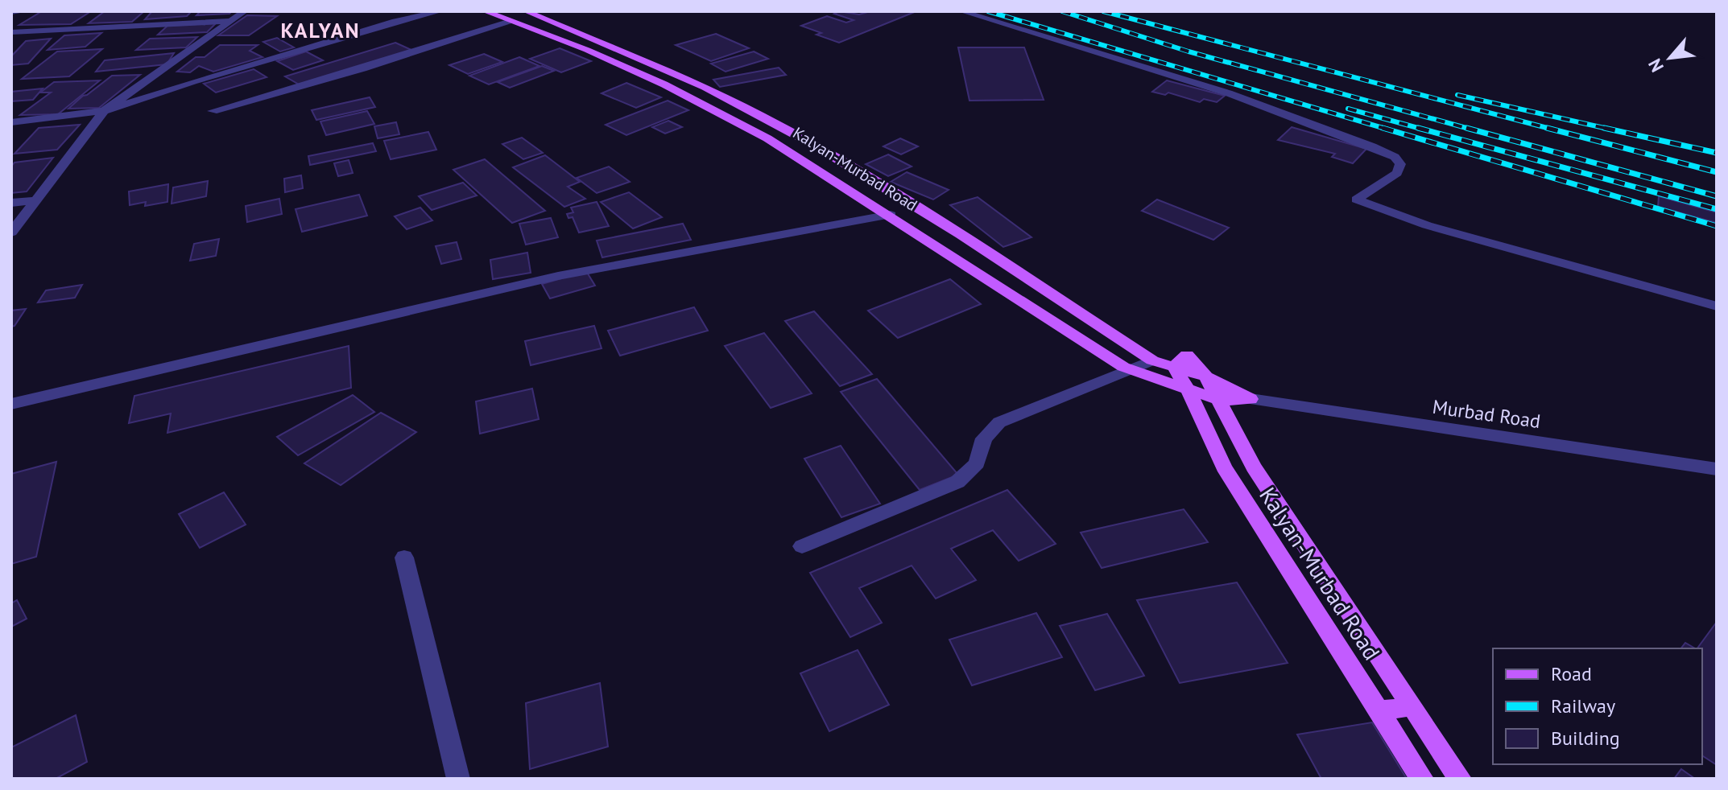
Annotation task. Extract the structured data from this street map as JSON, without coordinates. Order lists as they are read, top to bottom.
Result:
{
  "streets": {
    "main road": ["Kalyan-Murbad Road"],
    "street": ["Murbad Road"]
  },
  "crossings": [
    ["Kalyan-Murbad Road", "Murbad Road"]
  ],
  "districts": ["KALYAN"],
  "legend": ["Road", "Railway", "Building"],
  "north": "bottom left"
}
